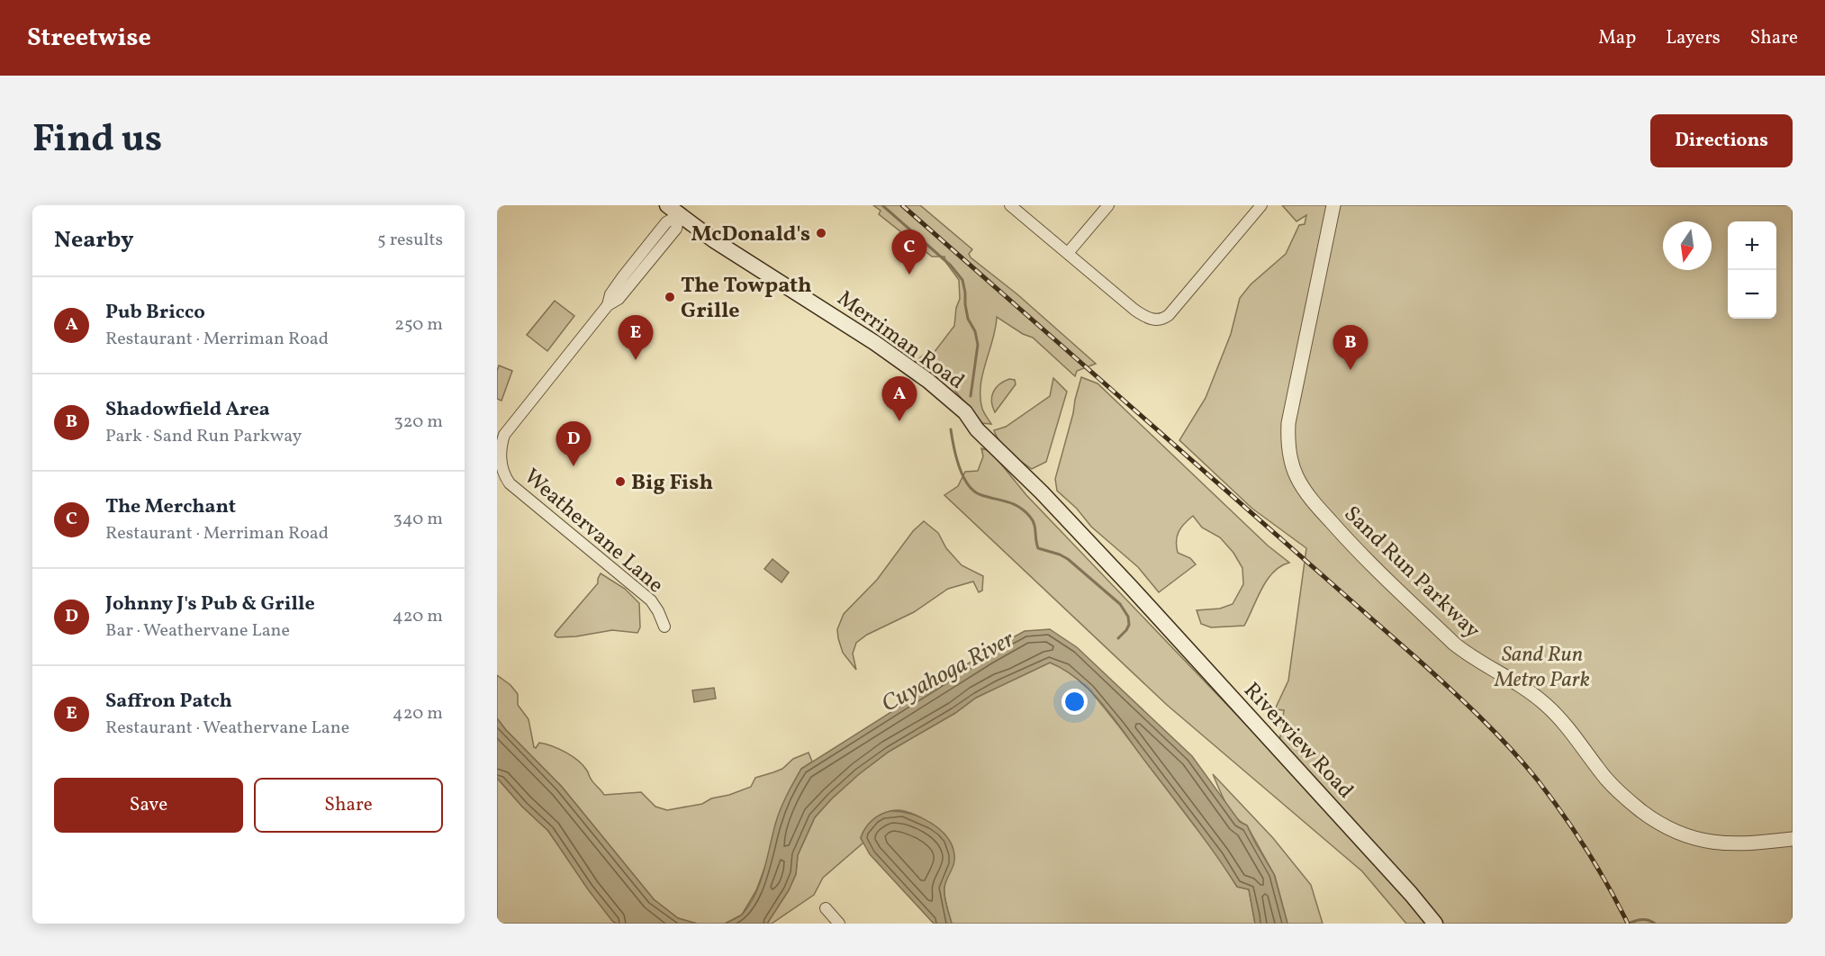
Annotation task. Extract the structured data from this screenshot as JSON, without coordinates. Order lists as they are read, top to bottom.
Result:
{
  "streets": {
    "main road": ["Merriman Road", "Riverview Road"],
    "street": ["Weathervane Lane", "Sand Run Parkway"]
  },
  "crossings": [
    ["Merriman Road", "Weathervane Lane"],
    ["Merriman Road", "Riverview Road"]
  ],
  "water": ["Cuyahoga River"],
  "parks": ["Sand Run Metro Park"],
  "places": ["McDonald's", "The Towpath Grille", "Big Fish"],
  "north": "bottom",
  "page": {
    "header": "Streetwise",
    "nav": ["Map", "Layers", "Share"],
    "title": "Find us",
    "buttons": [
      "Directions",
      ["Save", "Share"]
    ],
    "heading": ["Nearby", "5 results"],
    "map_buttons": ["+", "−"],
    "pins": [
      "C",
      "E",
      "B",
      "A",
      "D"
    ],
    "list": [
      {
        "mark": "A",
        "name": "Pub Bricco",
        "note": "Restaurant · Merriman Road",
        "value": "250 m"
      },
      {
        "mark": "B",
        "name": "Shadowfield Area",
        "note": "Park · Sand Run Parkway",
        "value": "320 m"
      },
      {
        "mark": "C",
        "name": "The Merchant",
        "note": "Restaurant · Merriman Road",
        "value": "340 m"
      },
      {
        "mark": "D",
        "name": "Johnny J's Pub & Grille",
        "note": "Bar · Weathervane Lane",
        "value": "420 m"
      },
      {
        "mark": "E",
        "name": "Saffron Patch",
        "note": "Restaurant · Weathervane Lane",
        "value": "420 m"
      }
    ]
  }
}
